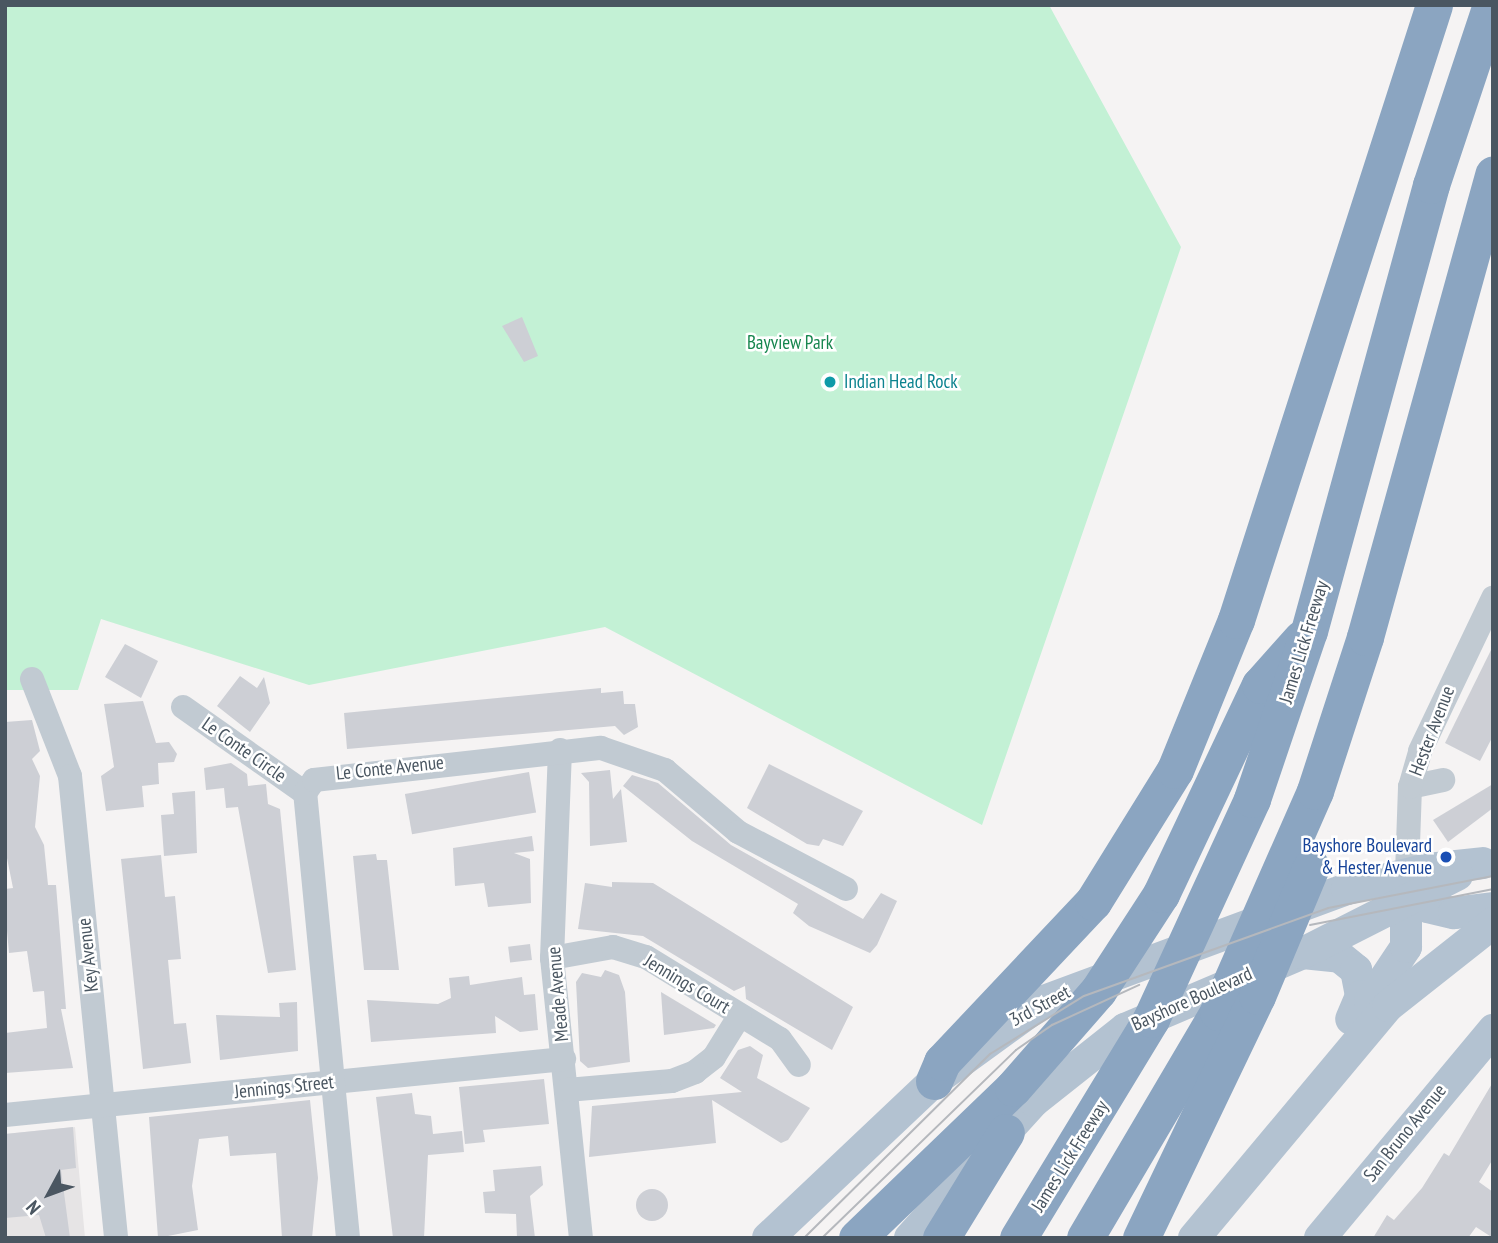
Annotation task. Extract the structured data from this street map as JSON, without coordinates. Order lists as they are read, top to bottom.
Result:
{
  "streets": {
    "highway": ["James Lick Freeway"],
    "main road": ["Bayshore Boulevard", "3rd Street", "San Bruno Avenue"],
    "street": [
      "Hester Avenue",
      "Le Conte Circle",
      "Le Conte Avenue",
      "Key Avenue",
      "Jennings Court",
      "Meade Avenue",
      "Jennings Street"
    ]
  },
  "crossings": [
    ["Hester Avenue", "Bayshore Boulevard"],
    ["Hester Avenue", "3rd Street"],
    ["Le Conte Circle", "Le Conte Avenue"],
    ["Le Conte Avenue", "Meade Avenue"],
    ["Key Avenue", "Jennings Street"],
    ["Jennings Court", "Meade Avenue"],
    ["Meade Avenue", "Jennings Street"],
    ["Bayshore Boulevard", "3rd Street"]
  ],
  "parks": ["Bayview Park"],
  "places": ["Indian Head Rock", "Bayshore Boulevard & Hester Avenue"],
  "north": "bottom left"
}
